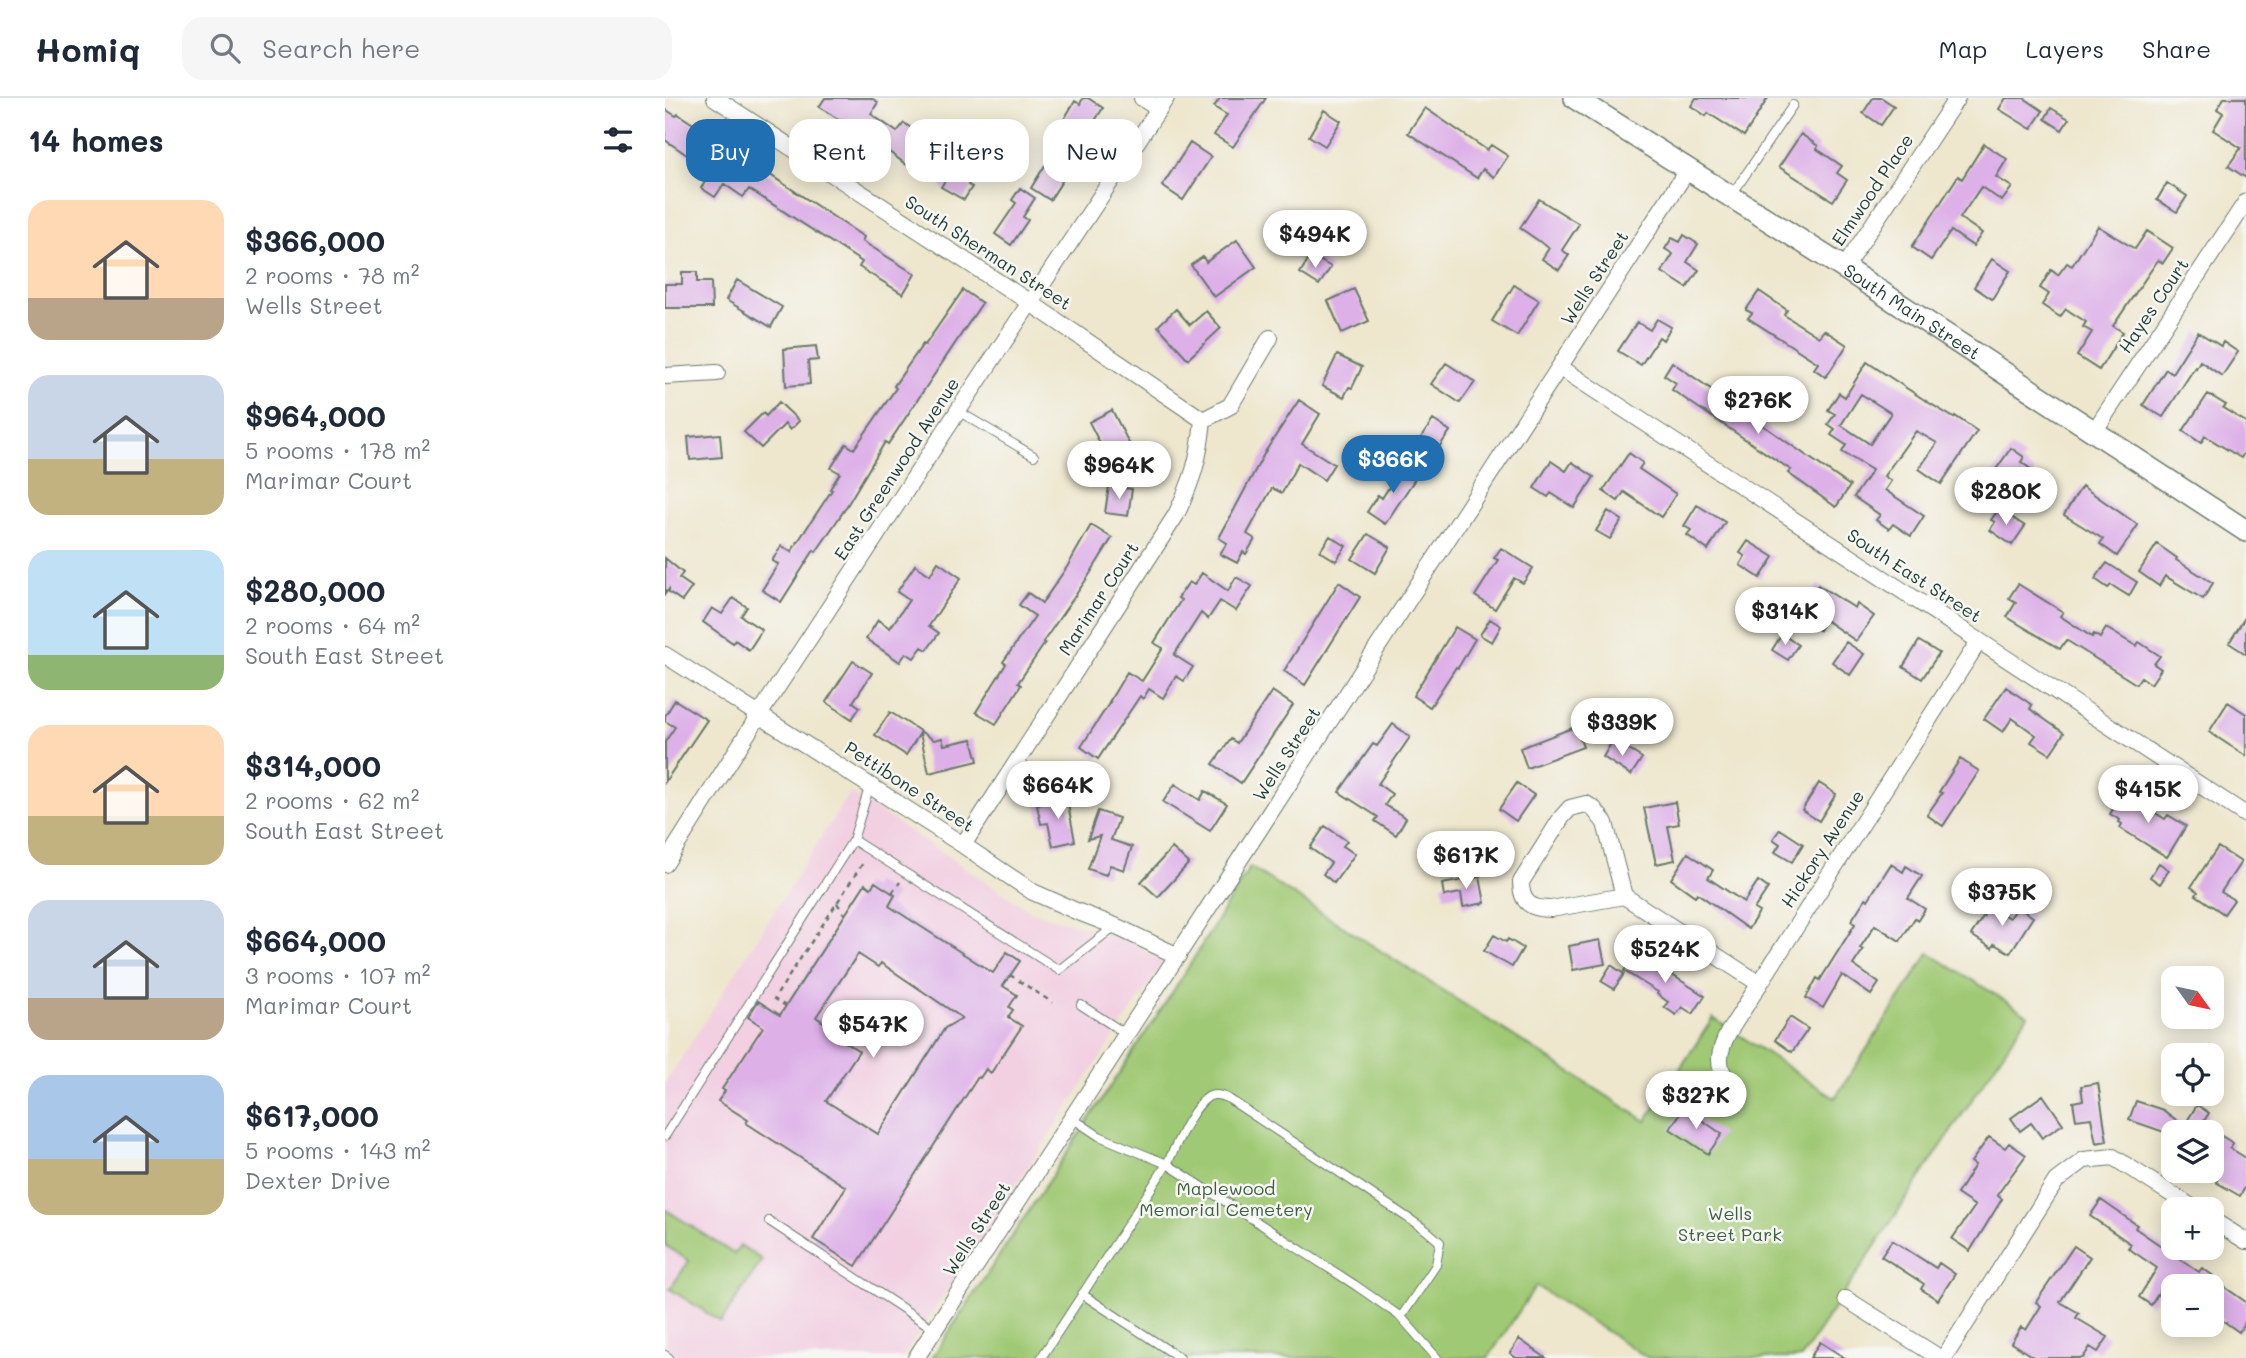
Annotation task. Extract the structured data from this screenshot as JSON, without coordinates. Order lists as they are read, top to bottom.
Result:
{
  "streets": {
    "street": [
      "Elmwood Place",
      "South Sherman Street",
      "Wells Street",
      "Hayes Court",
      "South Main Street",
      "East Greenwood Avenue",
      "South East Street",
      "Marimar Court",
      "Pettibone Street",
      "Hickory Avenue"
    ]
  },
  "crossings": [
    ["Elmwood Place", "South Main Street"],
    ["South Sherman Street", "East Greenwood Avenue"],
    ["South Sherman Street", "Marimar Court"],
    ["Wells Street", "South Main Street"],
    ["Wells Street", "South East Street"],
    ["Wells Street", "Pettibone Street"],
    ["Hayes Court", "South Main Street"],
    ["East Greenwood Avenue", "Pettibone Street"],
    ["South East Street", "Hickory Avenue"],
    ["Marimar Court", "Pettibone Street"]
  ],
  "parks": ["Maplewood Memorial Cemetery", "Wells Street Park"],
  "north": "bottom right",
  "page": {
    "header": "Homiq",
    "search": "Search here",
    "nav": ["Map", "Layers", "Share"],
    "heading": "14 homes",
    "chip": [
      "Buy",
      "Rent",
      "Filters",
      "New"
    ],
    "list": [
      {
        "name": "$366,000",
        "note": "2 rooms · 78 m² · Wells Street"
      },
      {
        "name": "$964,000",
        "note": "5 rooms · 178 m² · Marimar Court"
      },
      {
        "name": "$280,000",
        "note": "2 rooms · 64 m² · South East Street"
      },
      {
        "name": "$314,000",
        "note": "2 rooms · 62 m² · South East Street"
      },
      {
        "name": "$664,000",
        "note": "3 rooms · 107 m² · Marimar Court"
      },
      {
        "name": "$617,000",
        "note": "5 rooms · 143 m² · Dexter Drive"
      }
    ],
    "price": [
      "$494K",
      "$276K",
      "$366K",
      "$964K",
      "$280K",
      "$314K",
      "$339K",
      "$664K",
      "$415K",
      "$617K",
      "$375K",
      "$524K",
      "$547K",
      "$327K"
    ],
    "map_buttons": ["+", "−"]
  }
}
